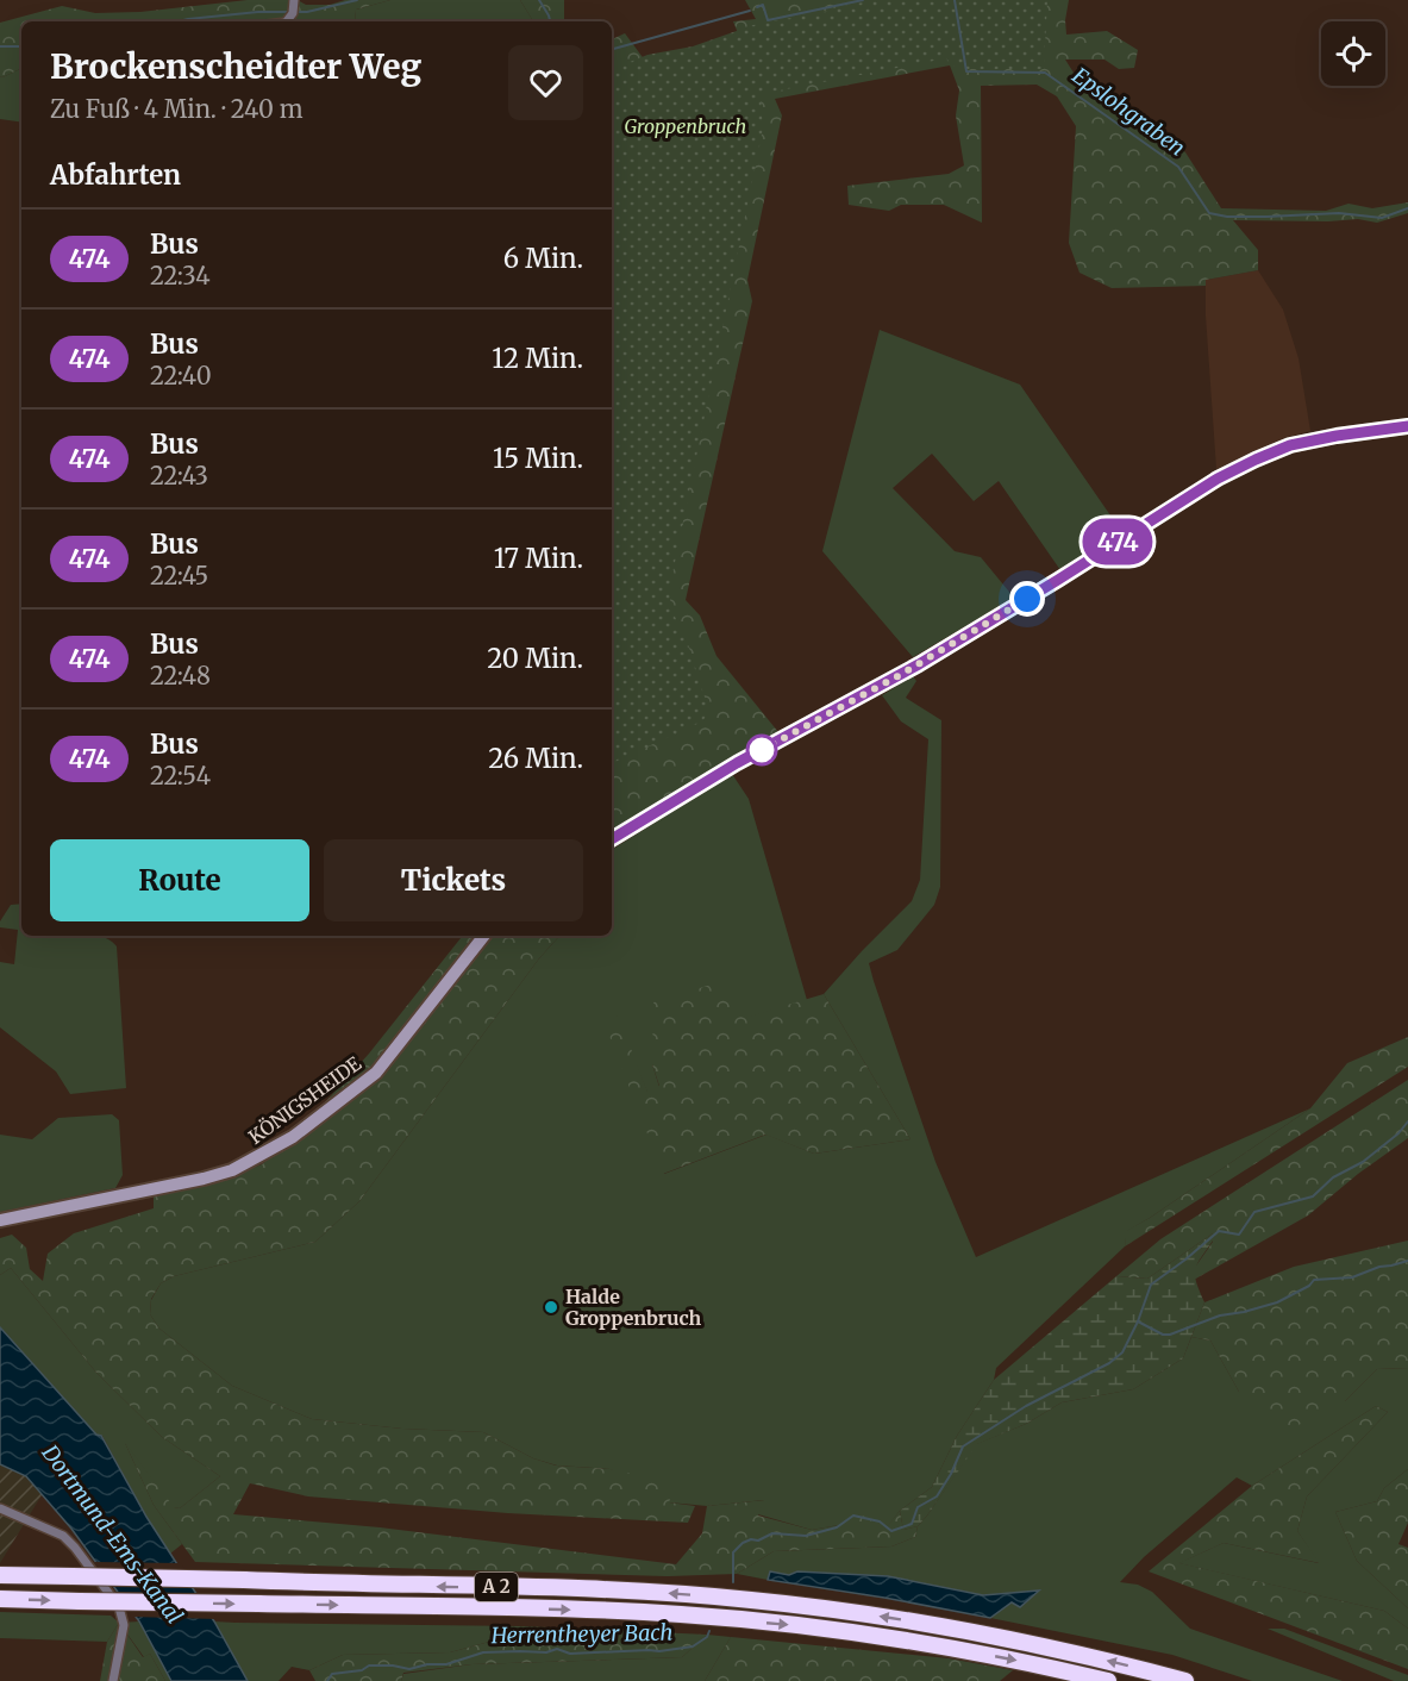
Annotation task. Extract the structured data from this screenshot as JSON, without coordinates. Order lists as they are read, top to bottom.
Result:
{
  "streets": {
    "highway": ["A 2"],
    "main road": ["KÖNIGSHEIDE"]
  },
  "water": ["Epslohgraben", "Dortmund-Ems-Kanal", "Herrentheyer Bach"],
  "parks": ["Groppenbruch"],
  "places": ["Halde Groppenbruch"],
  "lines": ["bus line 474"],
  "page": {
    "on_map": "474",
    "heading": [
      ["Brockenscheidter Weg", "Zu Fuß · 4 Min. · 240 m"],
      "Abfahrten"
    ],
    "list": [
      {
        "mark": "474",
        "name": "Bus",
        "note": "22:34",
        "value": "6 Min."
      },
      {
        "mark": "474",
        "name": "Bus",
        "note": "22:40",
        "value": "12 Min."
      },
      {
        "mark": "474",
        "name": "Bus",
        "note": "22:43",
        "value": "15 Min."
      },
      {
        "mark": "474",
        "name": "Bus",
        "note": "22:45",
        "value": "17 Min."
      },
      {
        "mark": "474",
        "name": "Bus",
        "note": "22:48",
        "value": "20 Min."
      },
      {
        "mark": "474",
        "name": "Bus",
        "note": "22:54",
        "value": "26 Min."
      }
    ],
    "buttons": ["Route", "Tickets"]
  }
}
